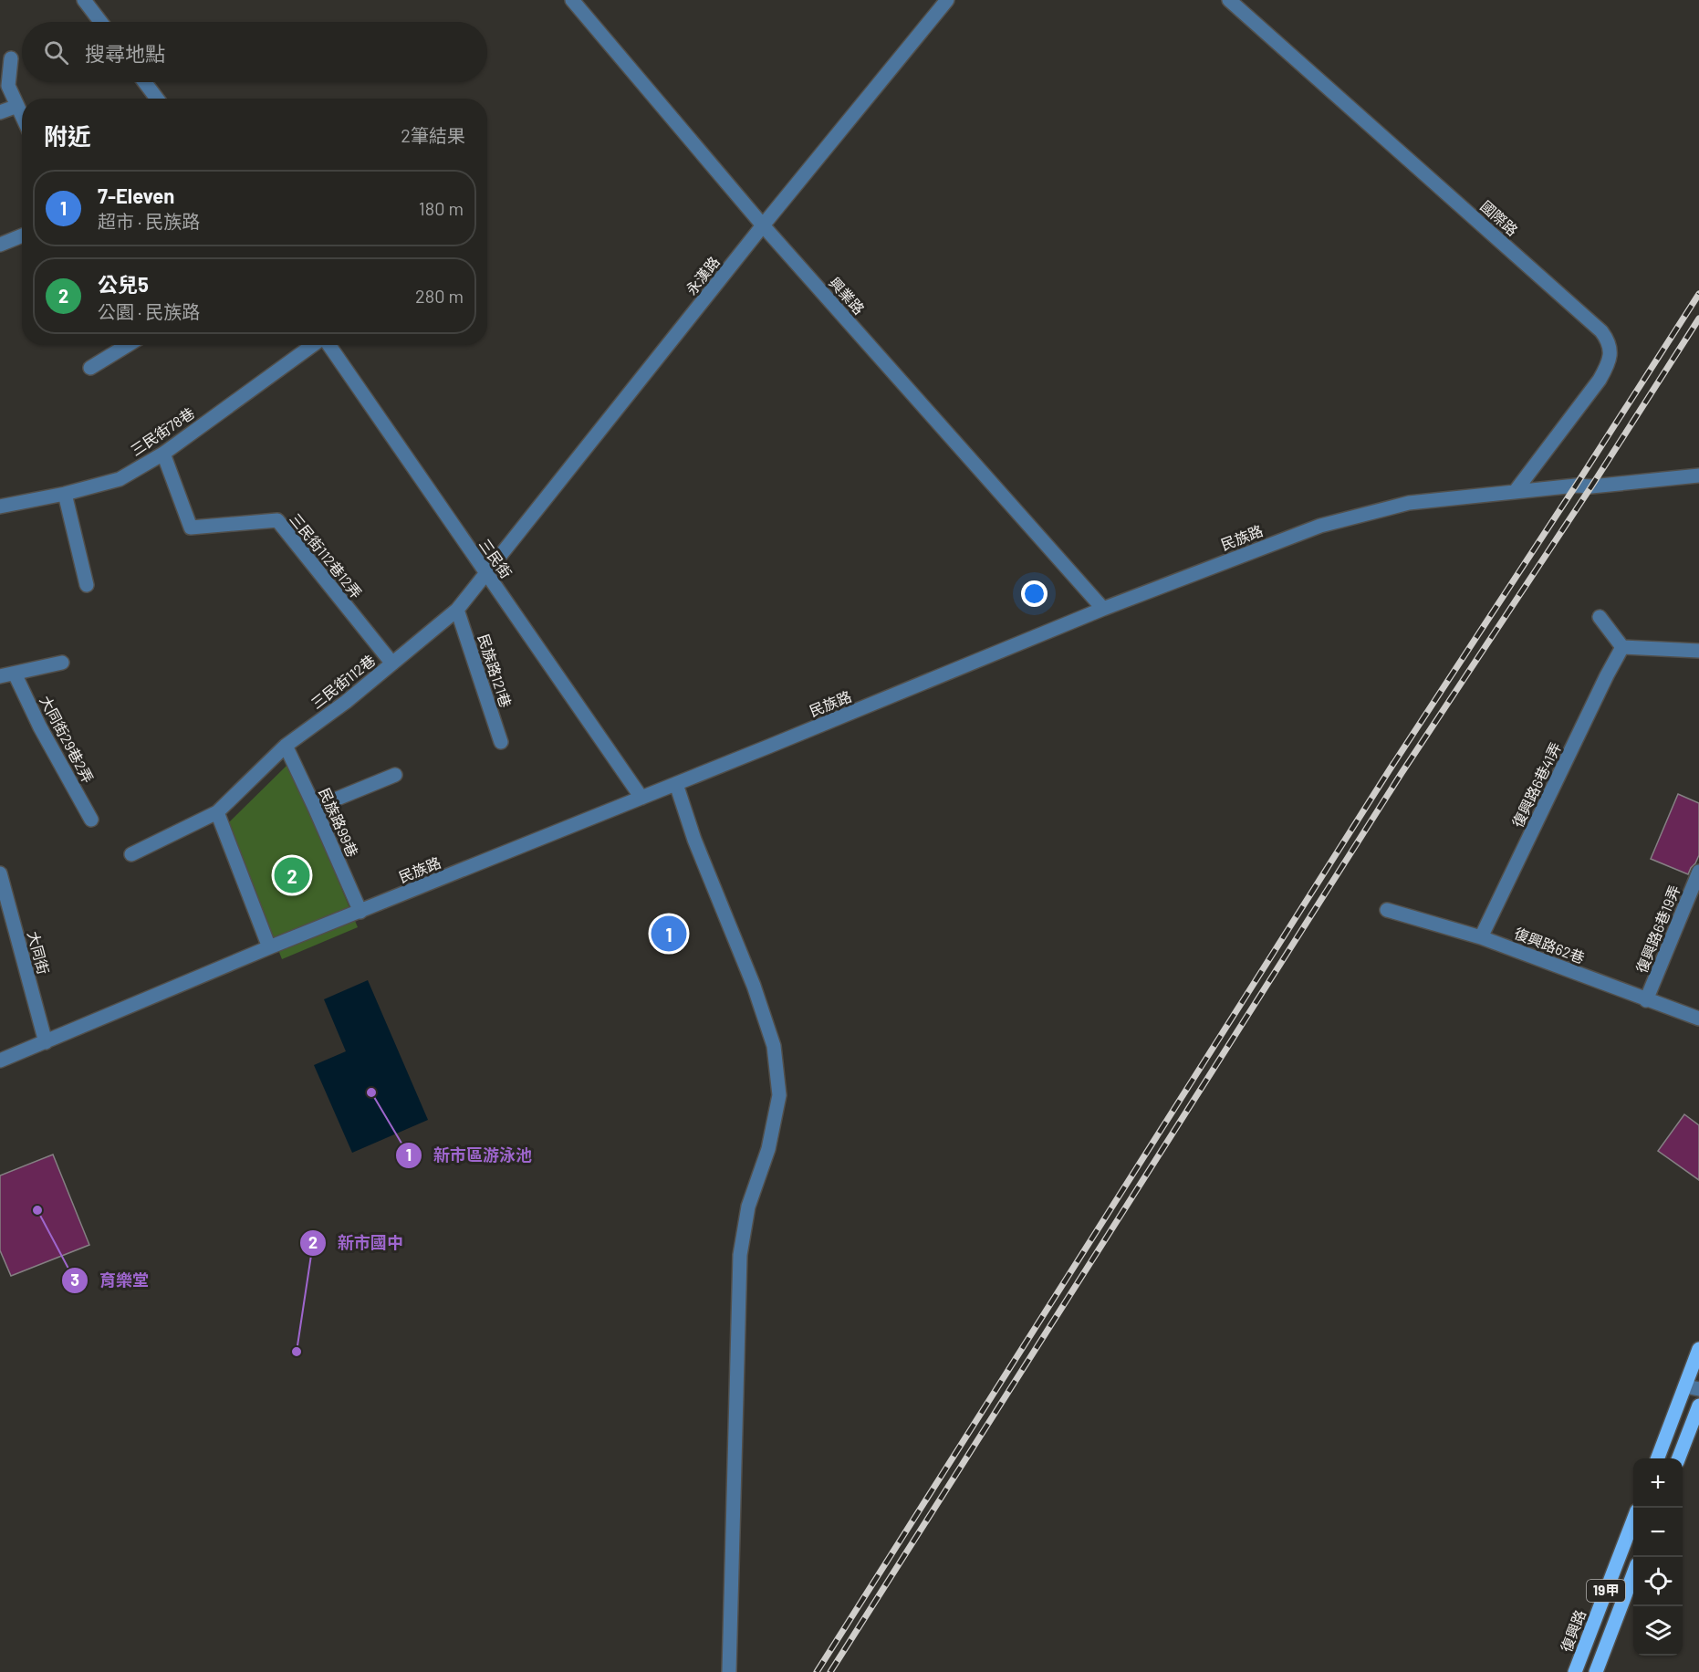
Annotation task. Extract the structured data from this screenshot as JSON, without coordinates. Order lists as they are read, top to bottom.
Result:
{
  "streets": {
    "main road": ["19甲", "復興路"],
    "street": [
      "國際路",
      "永漢路",
      "興業路",
      "三民街78巷",
      "民族路",
      "三民街112巷12弄",
      "三民街",
      "民族路121巷",
      "三民街112巷",
      "大同街29巷2弄",
      "復興路6巷41弄",
      "民族路99巷",
      "復興路6巷19弄",
      "復興路62巷",
      "大同街"
    ]
  },
  "crossings": [
    ["國際路", "民族路"],
    ["永漢路", "興業路"],
    ["永漢路", "三民街"],
    ["永漢路", "三民街112巷"],
    ["興業路", "民族路"],
    ["三民街78巷", "三民街112巷12弄"],
    ["民族路", "三民街"],
    ["民族路", "民族路99巷"],
    ["民族路", "大同街"],
    ["三民街112巷12弄", "三民街112巷"],
    ["三民街", "三民街112巷"],
    ["民族路121巷", "三民街112巷"],
    ["三民街112巷", "民族路99巷"],
    ["復興路6巷41弄", "復興路62巷"],
    ["復興路6巷19弄", "復興路62巷"]
  ],
  "places": ["新市區游泳池", "育樂堂", "新市國中"],
  "page": {
    "search": "搜尋地點",
    "heading": ["附近", "2筆結果"],
    "list": [
      {
        "mark": "1",
        "name": "7-Eleven",
        "note": "超市 · 民族路",
        "value": "180 m"
      },
      {
        "mark": "2",
        "name": "公兒5",
        "note": "公園 · 民族路",
        "value": "280 m"
      }
    ],
    "pins": ["2", "1"],
    "map_buttons": ["+", "−"]
  }
}
